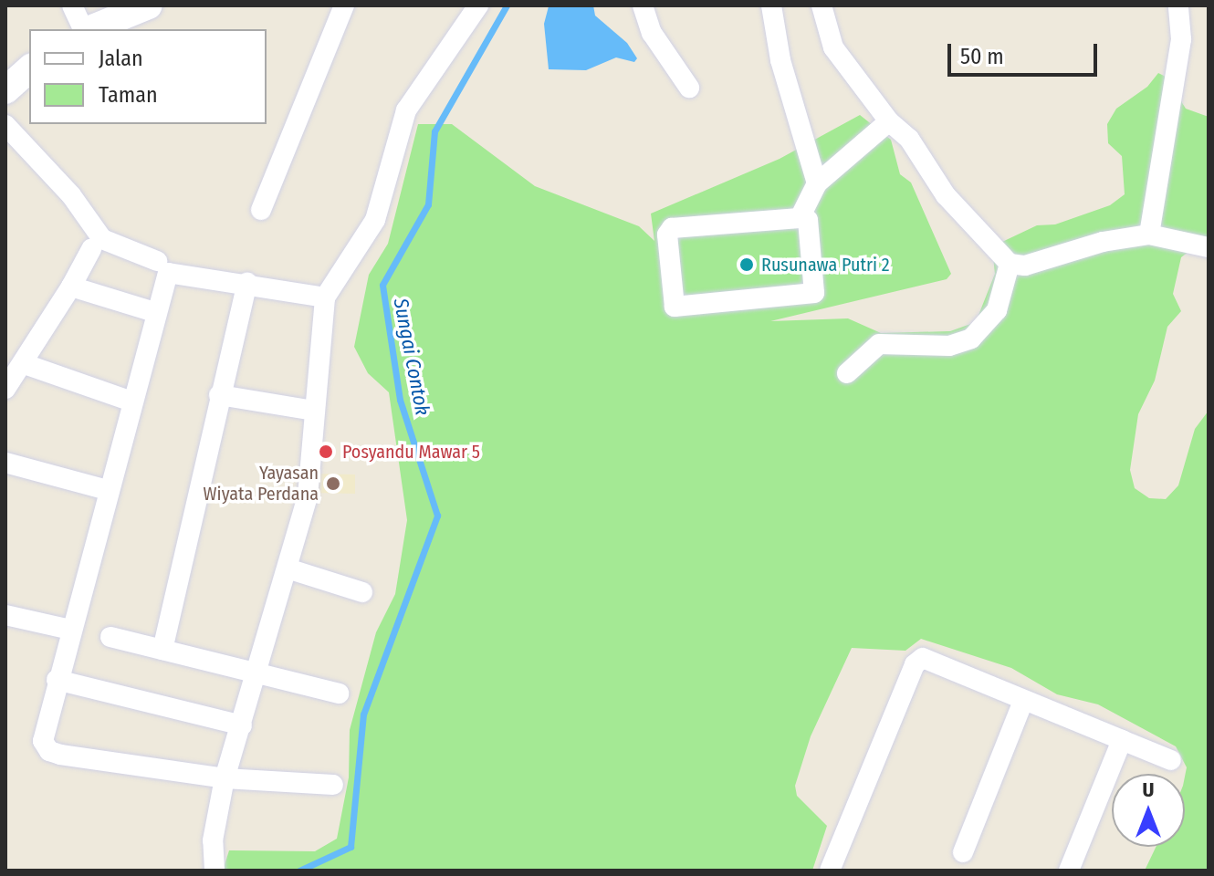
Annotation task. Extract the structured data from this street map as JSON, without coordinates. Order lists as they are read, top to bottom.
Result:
{
  "water": ["Sungai Contok"],
  "places": ["Rusunawa Putri 2", "Posyandu Mawar 5", "Yayasan Wiyata Perdana"],
  "legend": ["Jalan", "Taman"],
  "scale_bar": "50 m",
  "north": "top"
}
